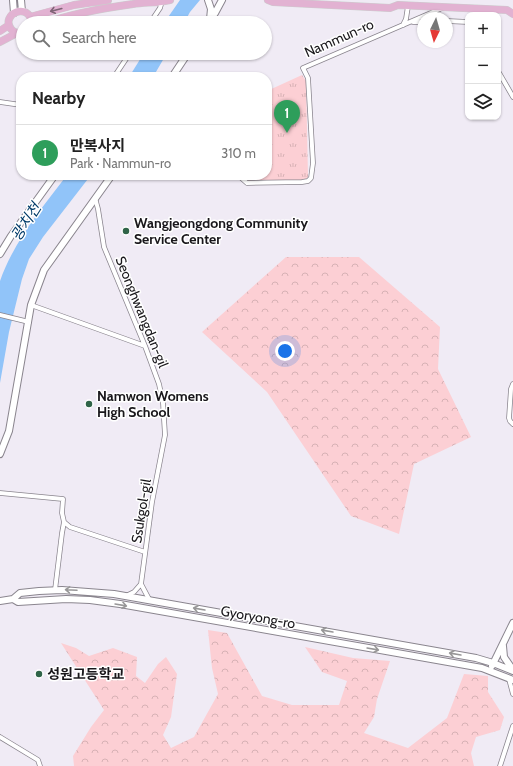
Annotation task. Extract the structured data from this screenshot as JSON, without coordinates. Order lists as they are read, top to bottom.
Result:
{
  "streets": {
    "main road": ["Nammun-ro"],
    "street": ["Seonghwangdan-gil", "Ssukgol-gil", "Gyoryong-ro"]
  },
  "crossings": [
    ["Seonghwangdan-gil", "Ssukgol-gil"]
  ],
  "water": ["광치천"],
  "places": ["Wangjeongdong Community Service Center", "Namwon Womens High School", "성원고등학교"],
  "north": "bottom",
  "page": {
    "map_buttons": ["+", "−"],
    "search": "Search here",
    "heading": "Nearby",
    "pins": "1",
    "list": [
      {
        "mark": "1",
        "name": "만복사지",
        "note": "Park · Nammun-ro",
        "value": "310 m"
      }
    ]
  }
}
